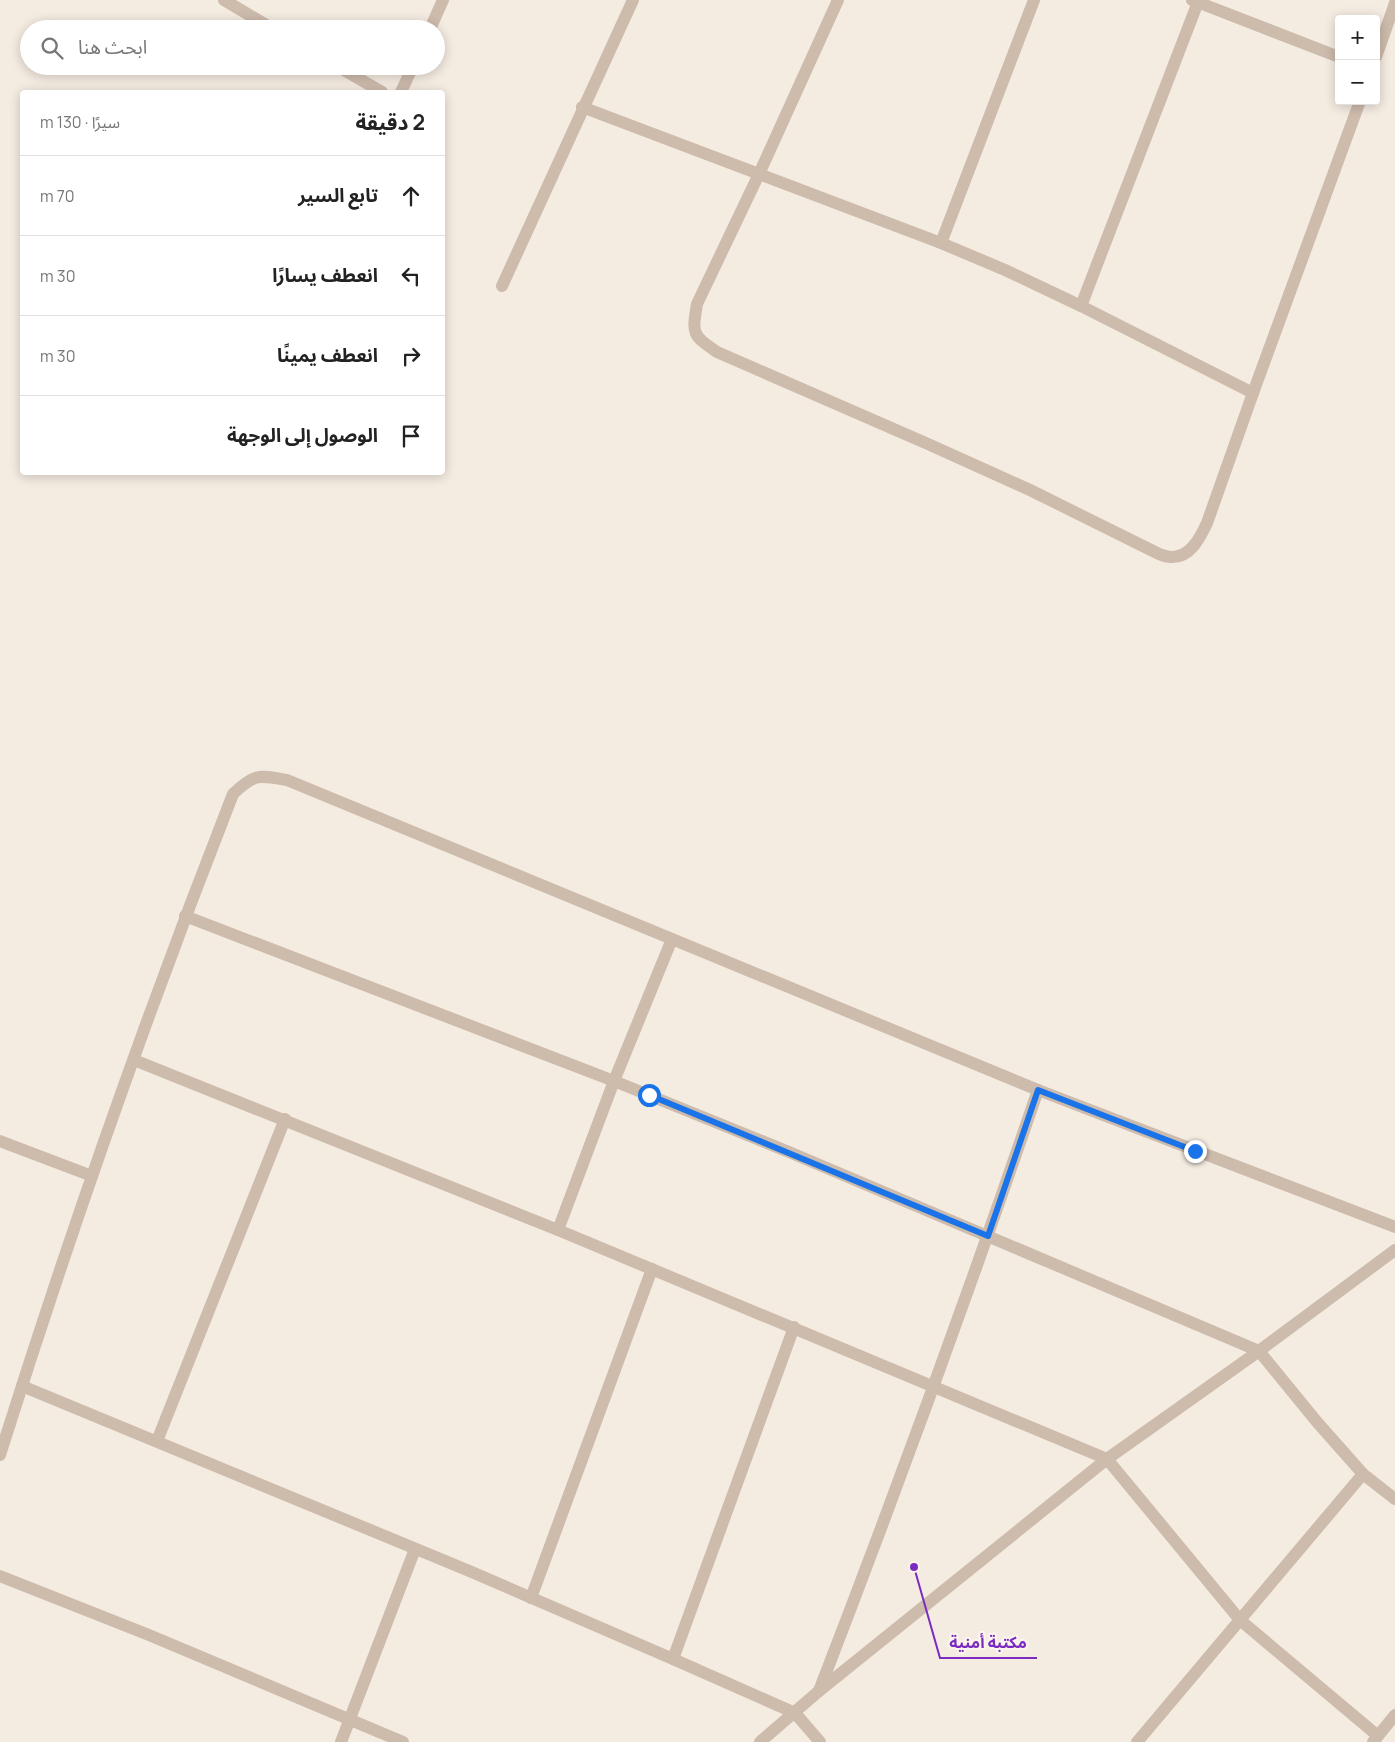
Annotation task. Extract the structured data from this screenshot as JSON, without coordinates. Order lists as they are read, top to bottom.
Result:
{
  "places": ["مكتبة أمنية"],
  "page": {
    "map_buttons": ["+", "−"],
    "search": "ابحث هنا",
    "heading": ["2 دقيقة", "سيرًا · 130 m"],
    "list": [
      ["تابع السير", "70 m"],
      ["انعطف يسارًا", "30 m"],
      ["انعطف يمينًا", "30 m"],
      "الوصول إلى الوجهة"
    ]
  }
}
